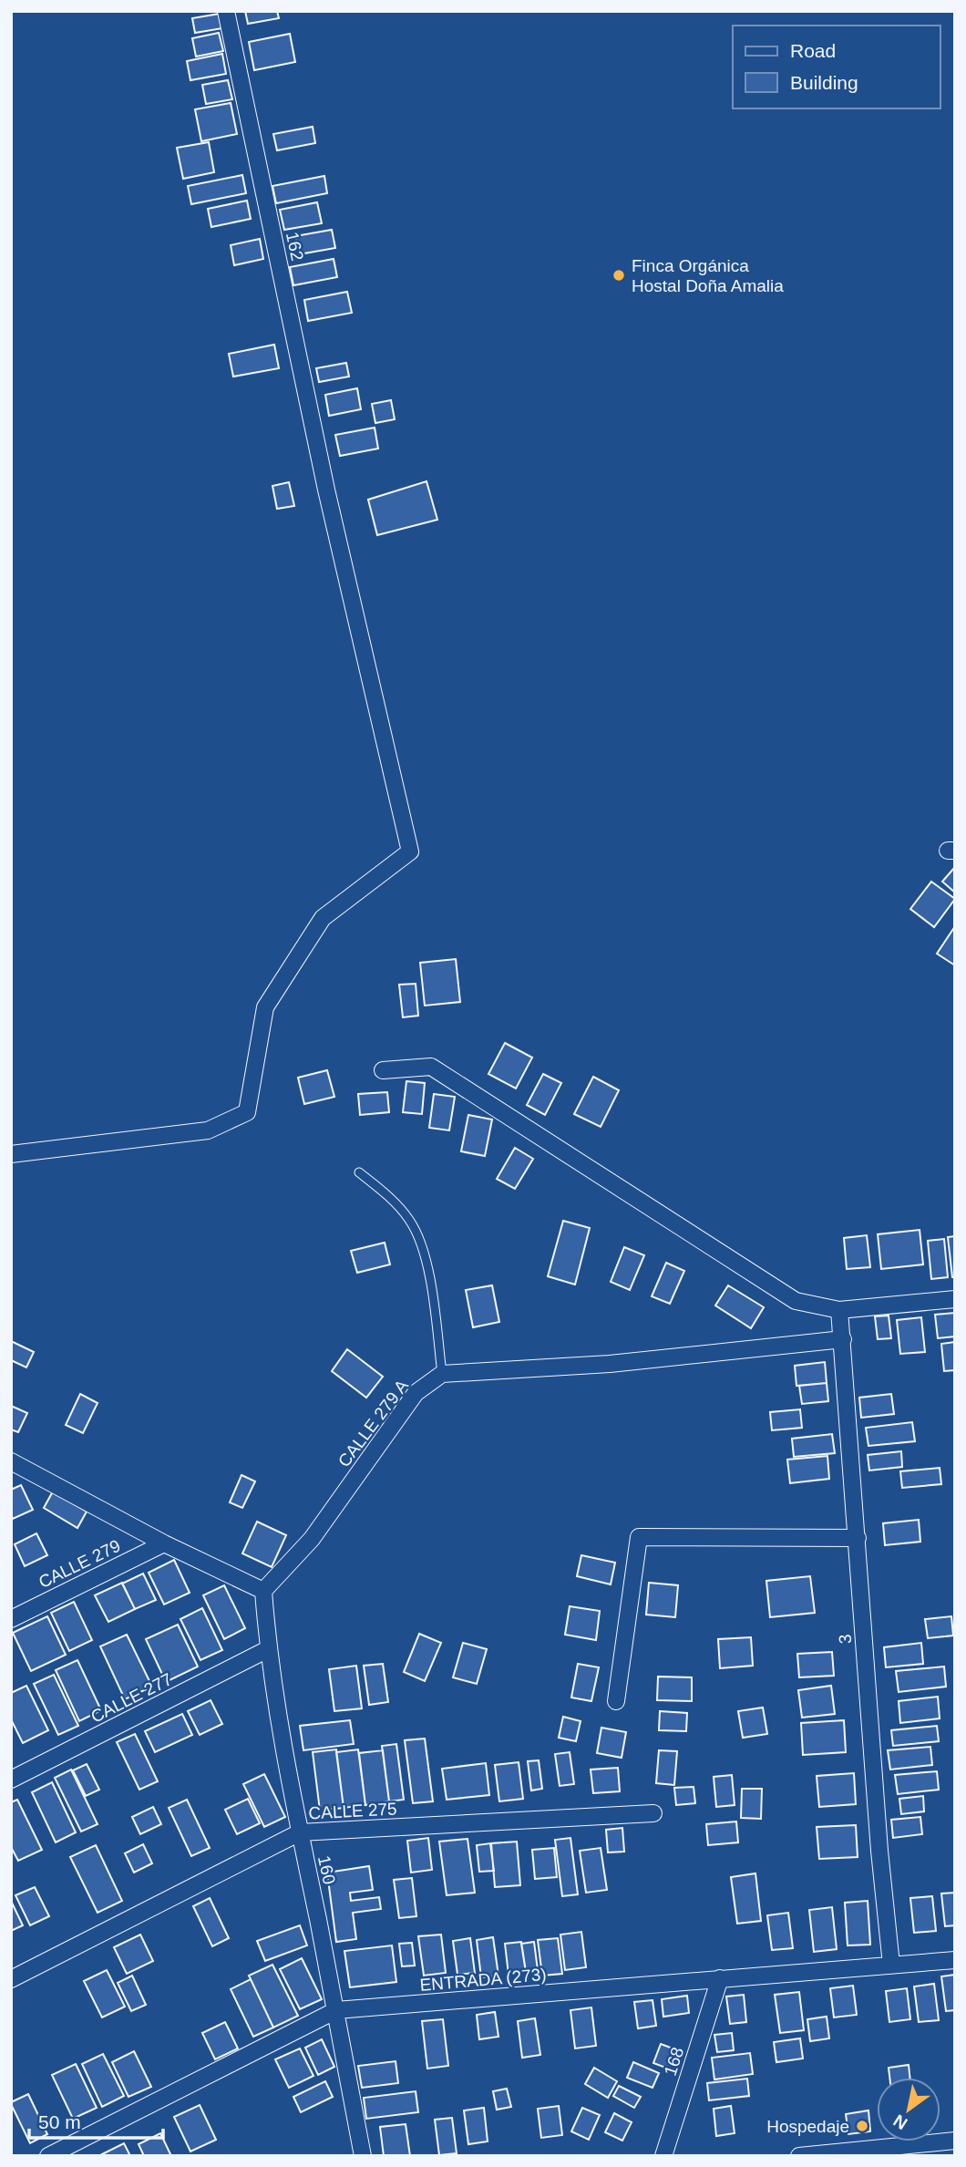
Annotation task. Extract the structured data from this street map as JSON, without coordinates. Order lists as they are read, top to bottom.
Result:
{
  "streets": {
    "street": [
      "162",
      "CALLE 279 A",
      "CALLE 279",
      "3",
      "CALLE 277",
      "CALLE 275",
      "160",
      "ENTRADA (273)",
      "168"
    ]
  },
  "crossings": [
    ["CALLE 279 A", "160"],
    ["3", "ENTRADA (273)"],
    ["CALLE 277", "160"],
    ["CALLE 275", "160"],
    ["160", "ENTRADA (273)"],
    ["ENTRADA (273)", "168"]
  ],
  "places": ["Finca Orgánica Hostal Doña Amalia", "Hospedaje"],
  "legend": ["Road", "Building"],
  "scale_bar": "50 m",
  "north": "bottom left"
}
